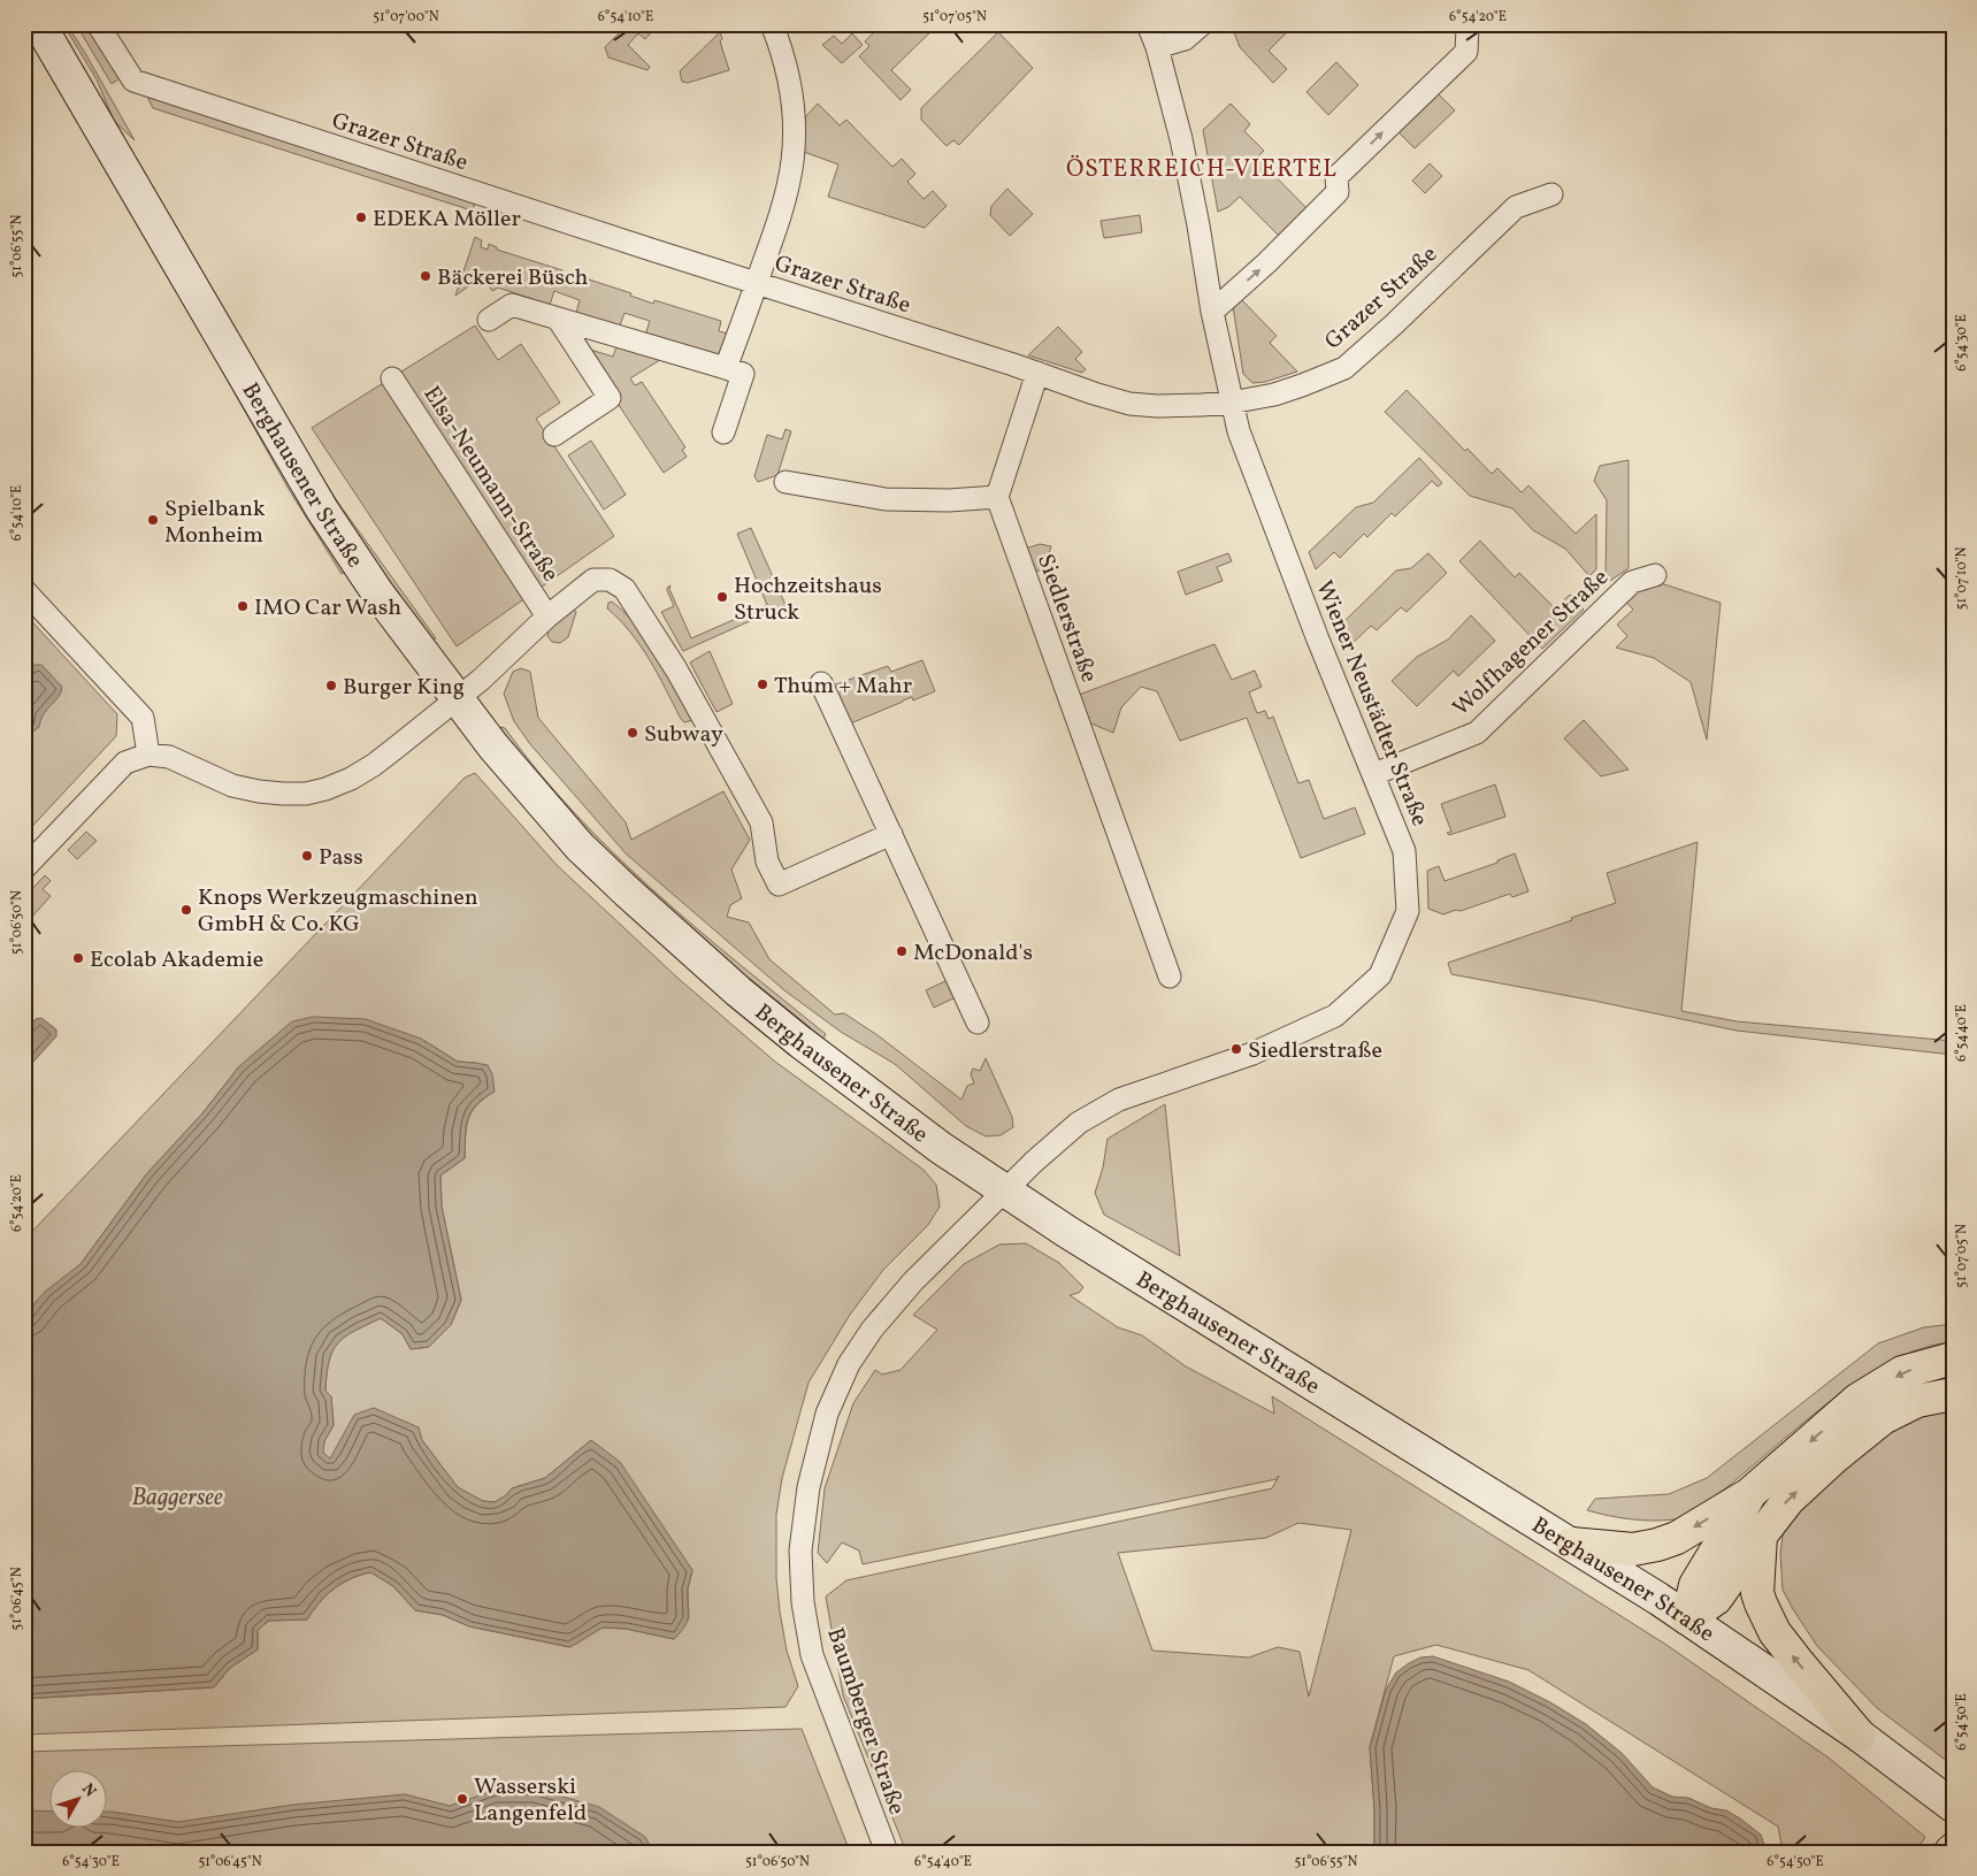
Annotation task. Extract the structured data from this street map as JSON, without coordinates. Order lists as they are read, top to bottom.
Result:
{
  "streets": {
    "street": [
      "Grazer Straße",
      "Berghausener Straße",
      "Elsa-Neumann-Straße",
      "Siedlerstraße",
      "Wolfhagener Straße",
      "Wiener Neustädter Straße",
      "Baumberger Straße"
    ]
  },
  "crossings": [
    ["Grazer Straße", "Wiener Neustädter Straße"],
    ["Berghausener Straße", "Wiener Neustädter Straße"],
    ["Berghausener Straße", "Baumberger Straße"],
    ["Wolfhagener Straße", "Wiener Neustädter Straße"],
    ["Wiener Neustädter Straße", "Baumberger Straße"]
  ],
  "districts": ["ÖSTERREICH-VIERTEL"],
  "water": ["Baggersee"],
  "places": [
    "EDEKA Möller",
    "Bäckerei Büsch",
    "Spielbank Monheim",
    "Hochzeitshaus Struck",
    "IMO Car Wash",
    "Thum + Mahr",
    "Burger King",
    "Subway",
    "Pass",
    "Knops Werkzeugmaschinen GmbH & Co. KG",
    "McDonald's",
    "Ecolab Akademie",
    "Siedlerstraße",
    "Wasserski Langenfeld"
  ],
  "north": "top right",
  "coordinates": [
    "51°07'00\"N",
    "6°54'10\"E",
    "51°07'05\"N",
    "6°54'20\"E",
    "51°06'55\"N",
    "6°54'30\"E",
    "51°07'10\"N",
    "51°06'50\"N",
    "6°54'40\"E",
    "51°06'45\"N",
    "6°54'50\"E"
  ]
}
